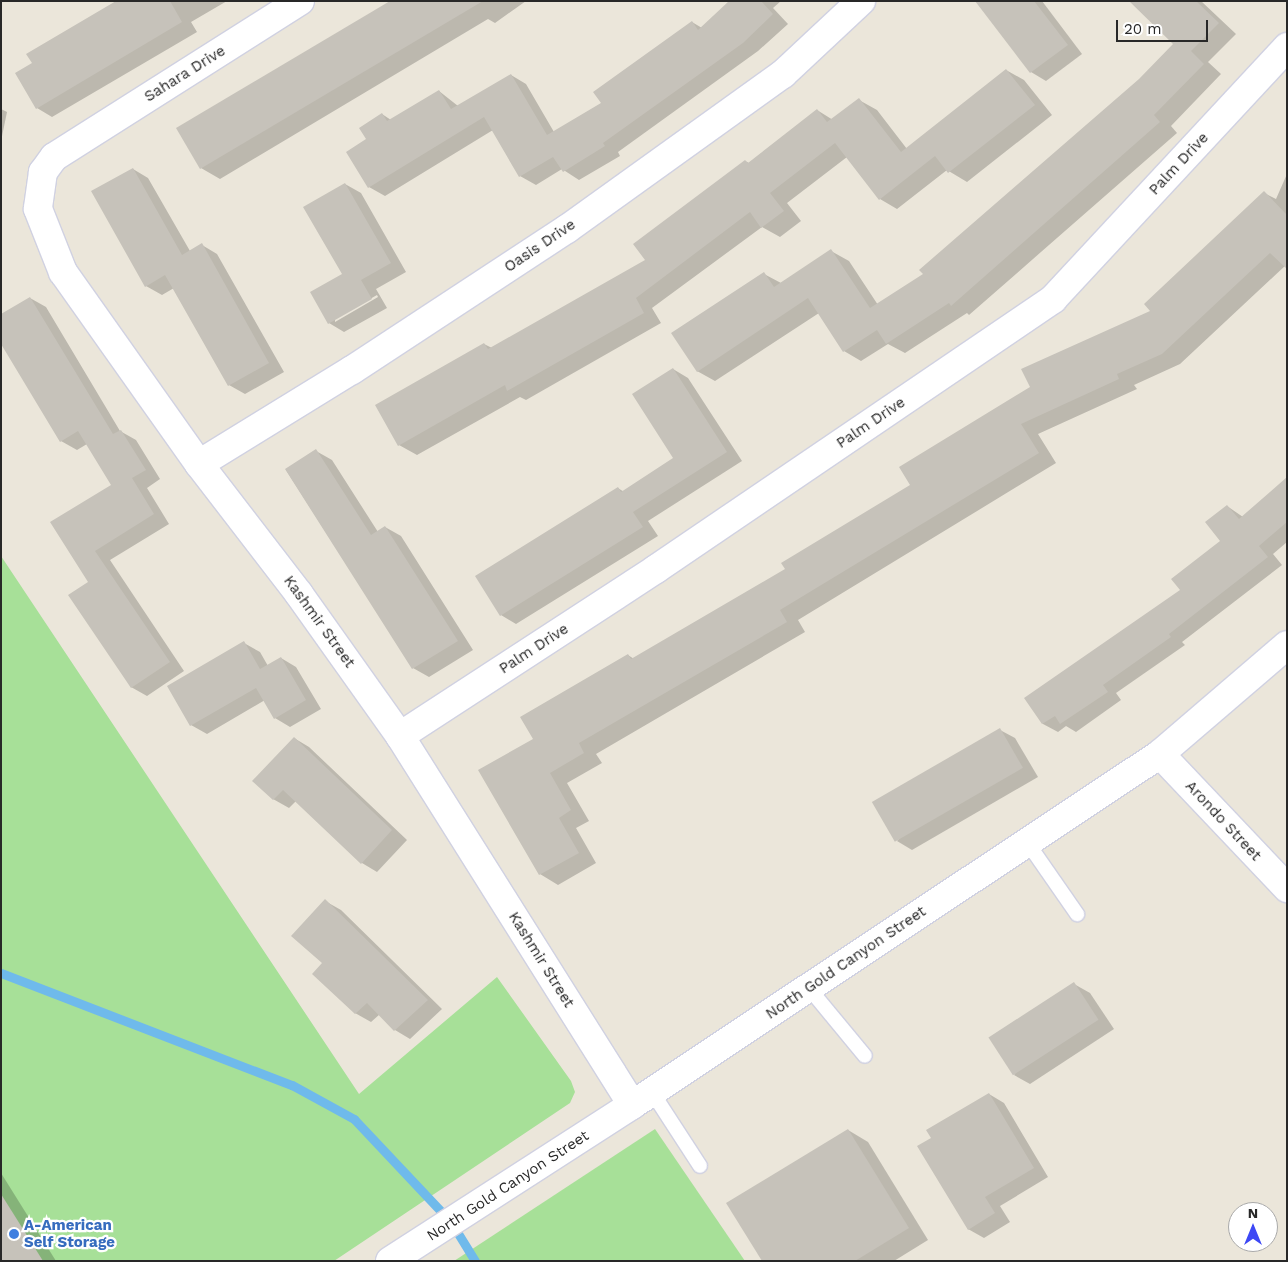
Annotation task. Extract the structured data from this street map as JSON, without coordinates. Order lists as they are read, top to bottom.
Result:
{
  "streets": {
    "street": [
      "Sahara Drive",
      "Palm Drive",
      "Oasis Drive",
      "Kashmir Street",
      "Arondo Street",
      "North Gold Canyon Street"
    ]
  },
  "crossings": [
    ["Sahara Drive", "Kashmir Street"],
    ["Palm Drive", "Kashmir Street"],
    ["Oasis Drive", "Kashmir Street"],
    ["Kashmir Street", "North Gold Canyon Street"],
    ["Arondo Street", "North Gold Canyon Street"]
  ],
  "places": ["A-American Self Storage"],
  "scale_bar": "20 m",
  "north": "top"
}
